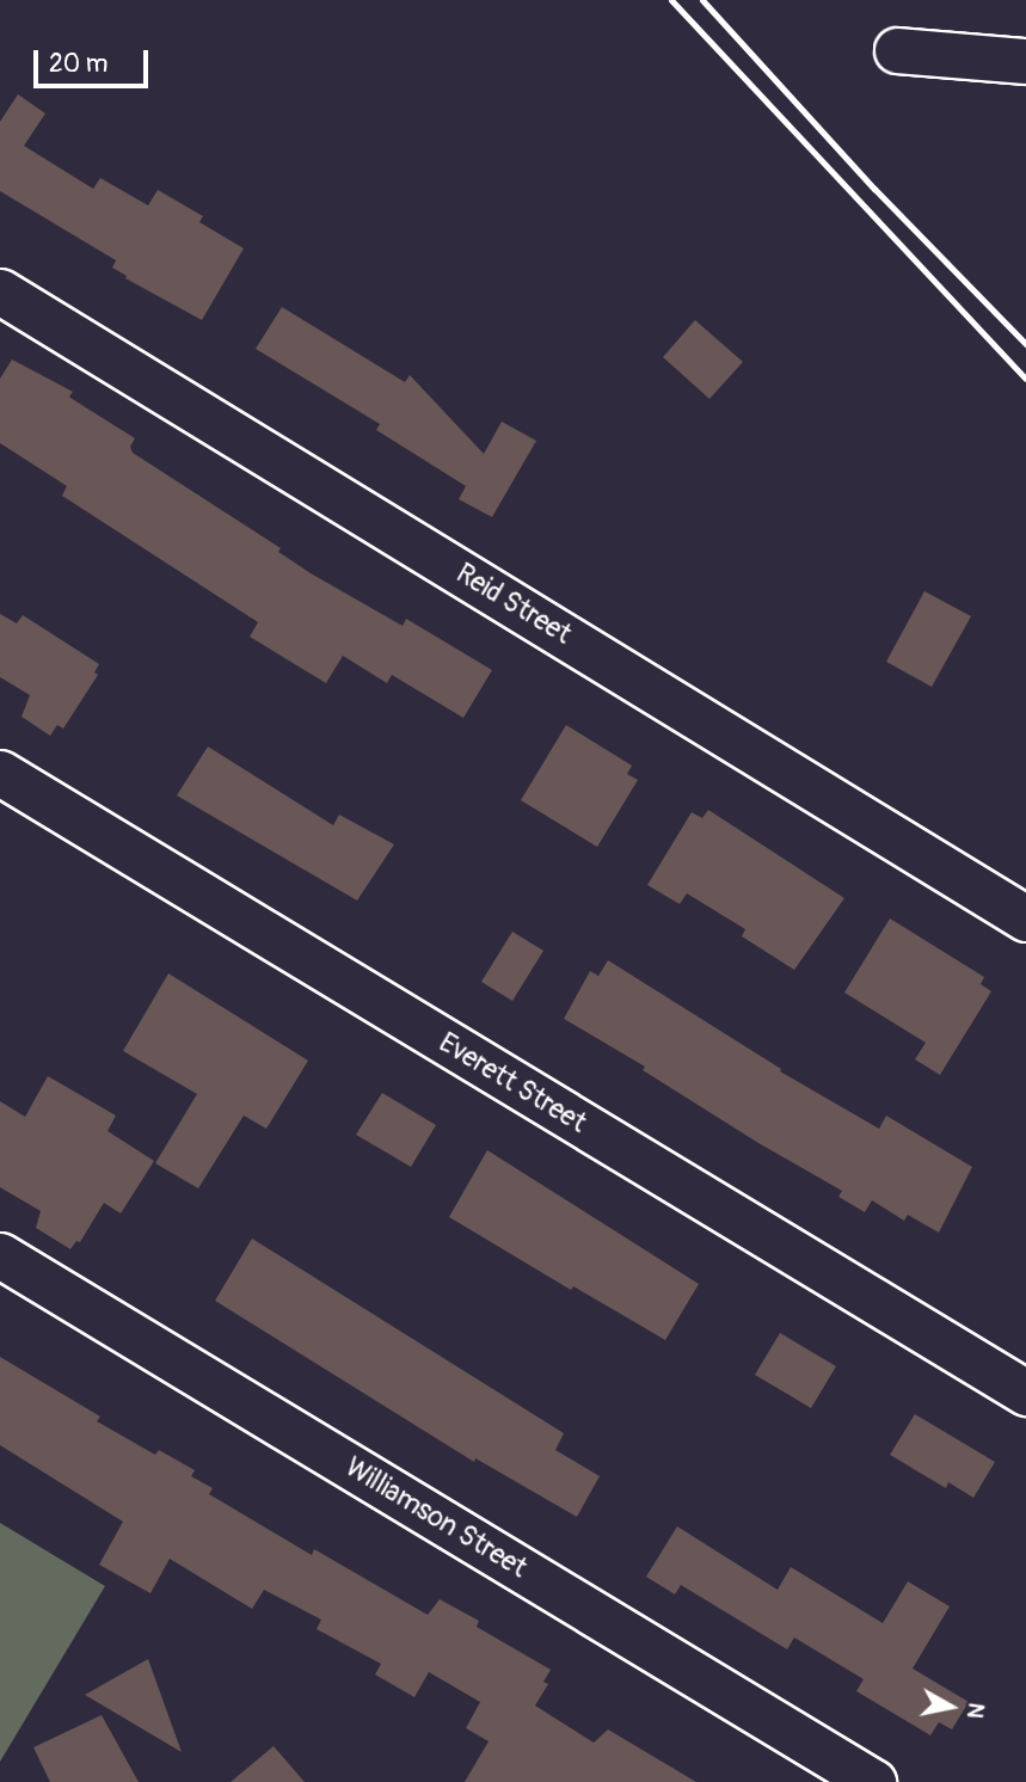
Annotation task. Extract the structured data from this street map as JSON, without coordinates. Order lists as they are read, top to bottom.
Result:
{
  "streets": {
    "street": ["Reid Street", "Everett Street", "Williamson Street"]
  },
  "scale_bar": "20 m",
  "north": "right"
}
